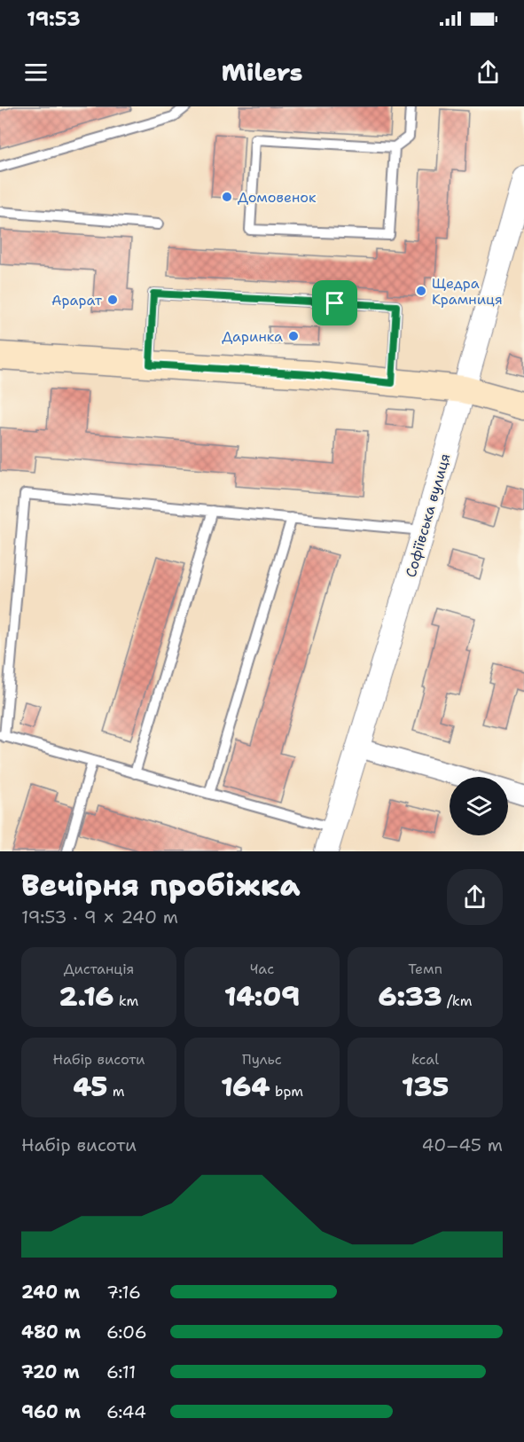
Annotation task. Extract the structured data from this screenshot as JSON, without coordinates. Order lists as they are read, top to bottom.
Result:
{
  "streets": {
    "street": ["Софіївська вулиця"]
  },
  "places": [
    "Домовенок",
    "Щедра Крамниця",
    "Арарат",
    "Даринка"
  ],
  "page": {
    "status": "19:53",
    "header": "Milers",
    "heading": ["Вечірня пробіжка", "19:53 · 9 × 240 m"],
    "stats": [
      ["Дистанція", "2.16 km"],
      ["Час", "14:09"],
      ["Темп", "6:33 /km"],
      ["Набір висоти", "45 m"],
      ["Пульс", "164 bpm"],
      ["kcal", "135"]
    ],
    "chart": ["Набір висоти", "40–45 m"],
    "list": [
      {
        "name": "240 m",
        "note": "7:16"
      },
      {
        "name": "480 m",
        "note": "6:06"
      },
      {
        "name": "720 m",
        "note": "6:11"
      },
      {
        "name": "960 m",
        "note": "6:44"
      }
    ]
  }
}
